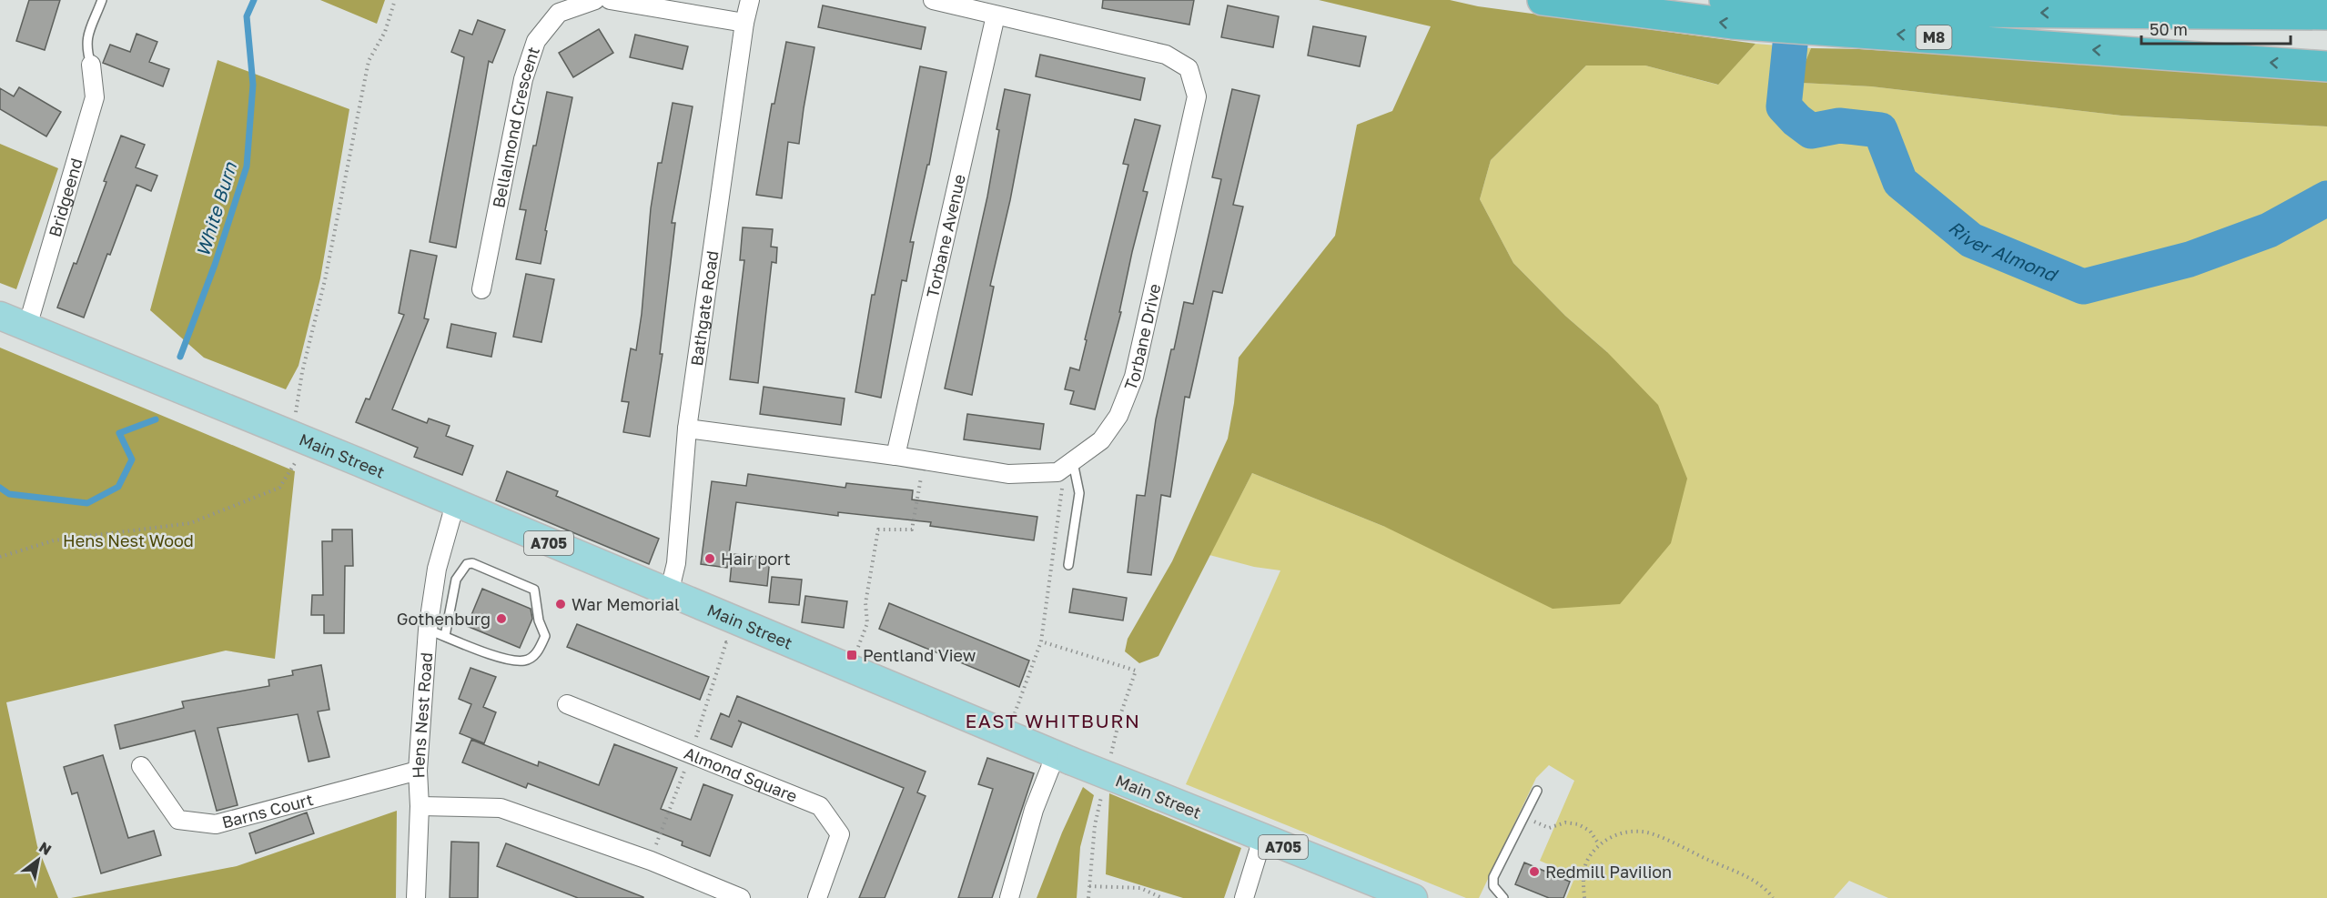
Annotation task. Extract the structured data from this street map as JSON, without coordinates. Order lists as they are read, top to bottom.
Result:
{
  "streets": {
    "highway": ["M8"],
    "main road": ["Main Street", "A705"],
    "street": [
      "Bellalmond Crescent",
      "Bridgeend",
      "Torbane Avenue",
      "Bathgate Road",
      "Torbane Drive",
      "Hens Nest Road",
      "Almond Square",
      "Barns Court"
    ]
  },
  "crossings": [
    ["Bridgeend", "Main Street"],
    ["Bridgeend", "A705"],
    ["Torbane Avenue", "Torbane Drive"],
    ["Bathgate Road", "Main Street"],
    ["Main Street", "A705"],
    ["Main Street", "Hens Nest Road"],
    ["Hens Nest Road", "Barns Court"]
  ],
  "districts": ["EAST WHITBURN"],
  "water": ["White Burn", "River Almond"],
  "parks": ["Hens Nest Wood"],
  "places": {
    "other": [
      "Hair port",
      "War Memorial",
      "Gothenburg",
      "Redmill Pavilion"
    ],
    "transit": ["Pentland View"]
  },
  "scale_bar": "50 m",
  "north": "top right"
}
